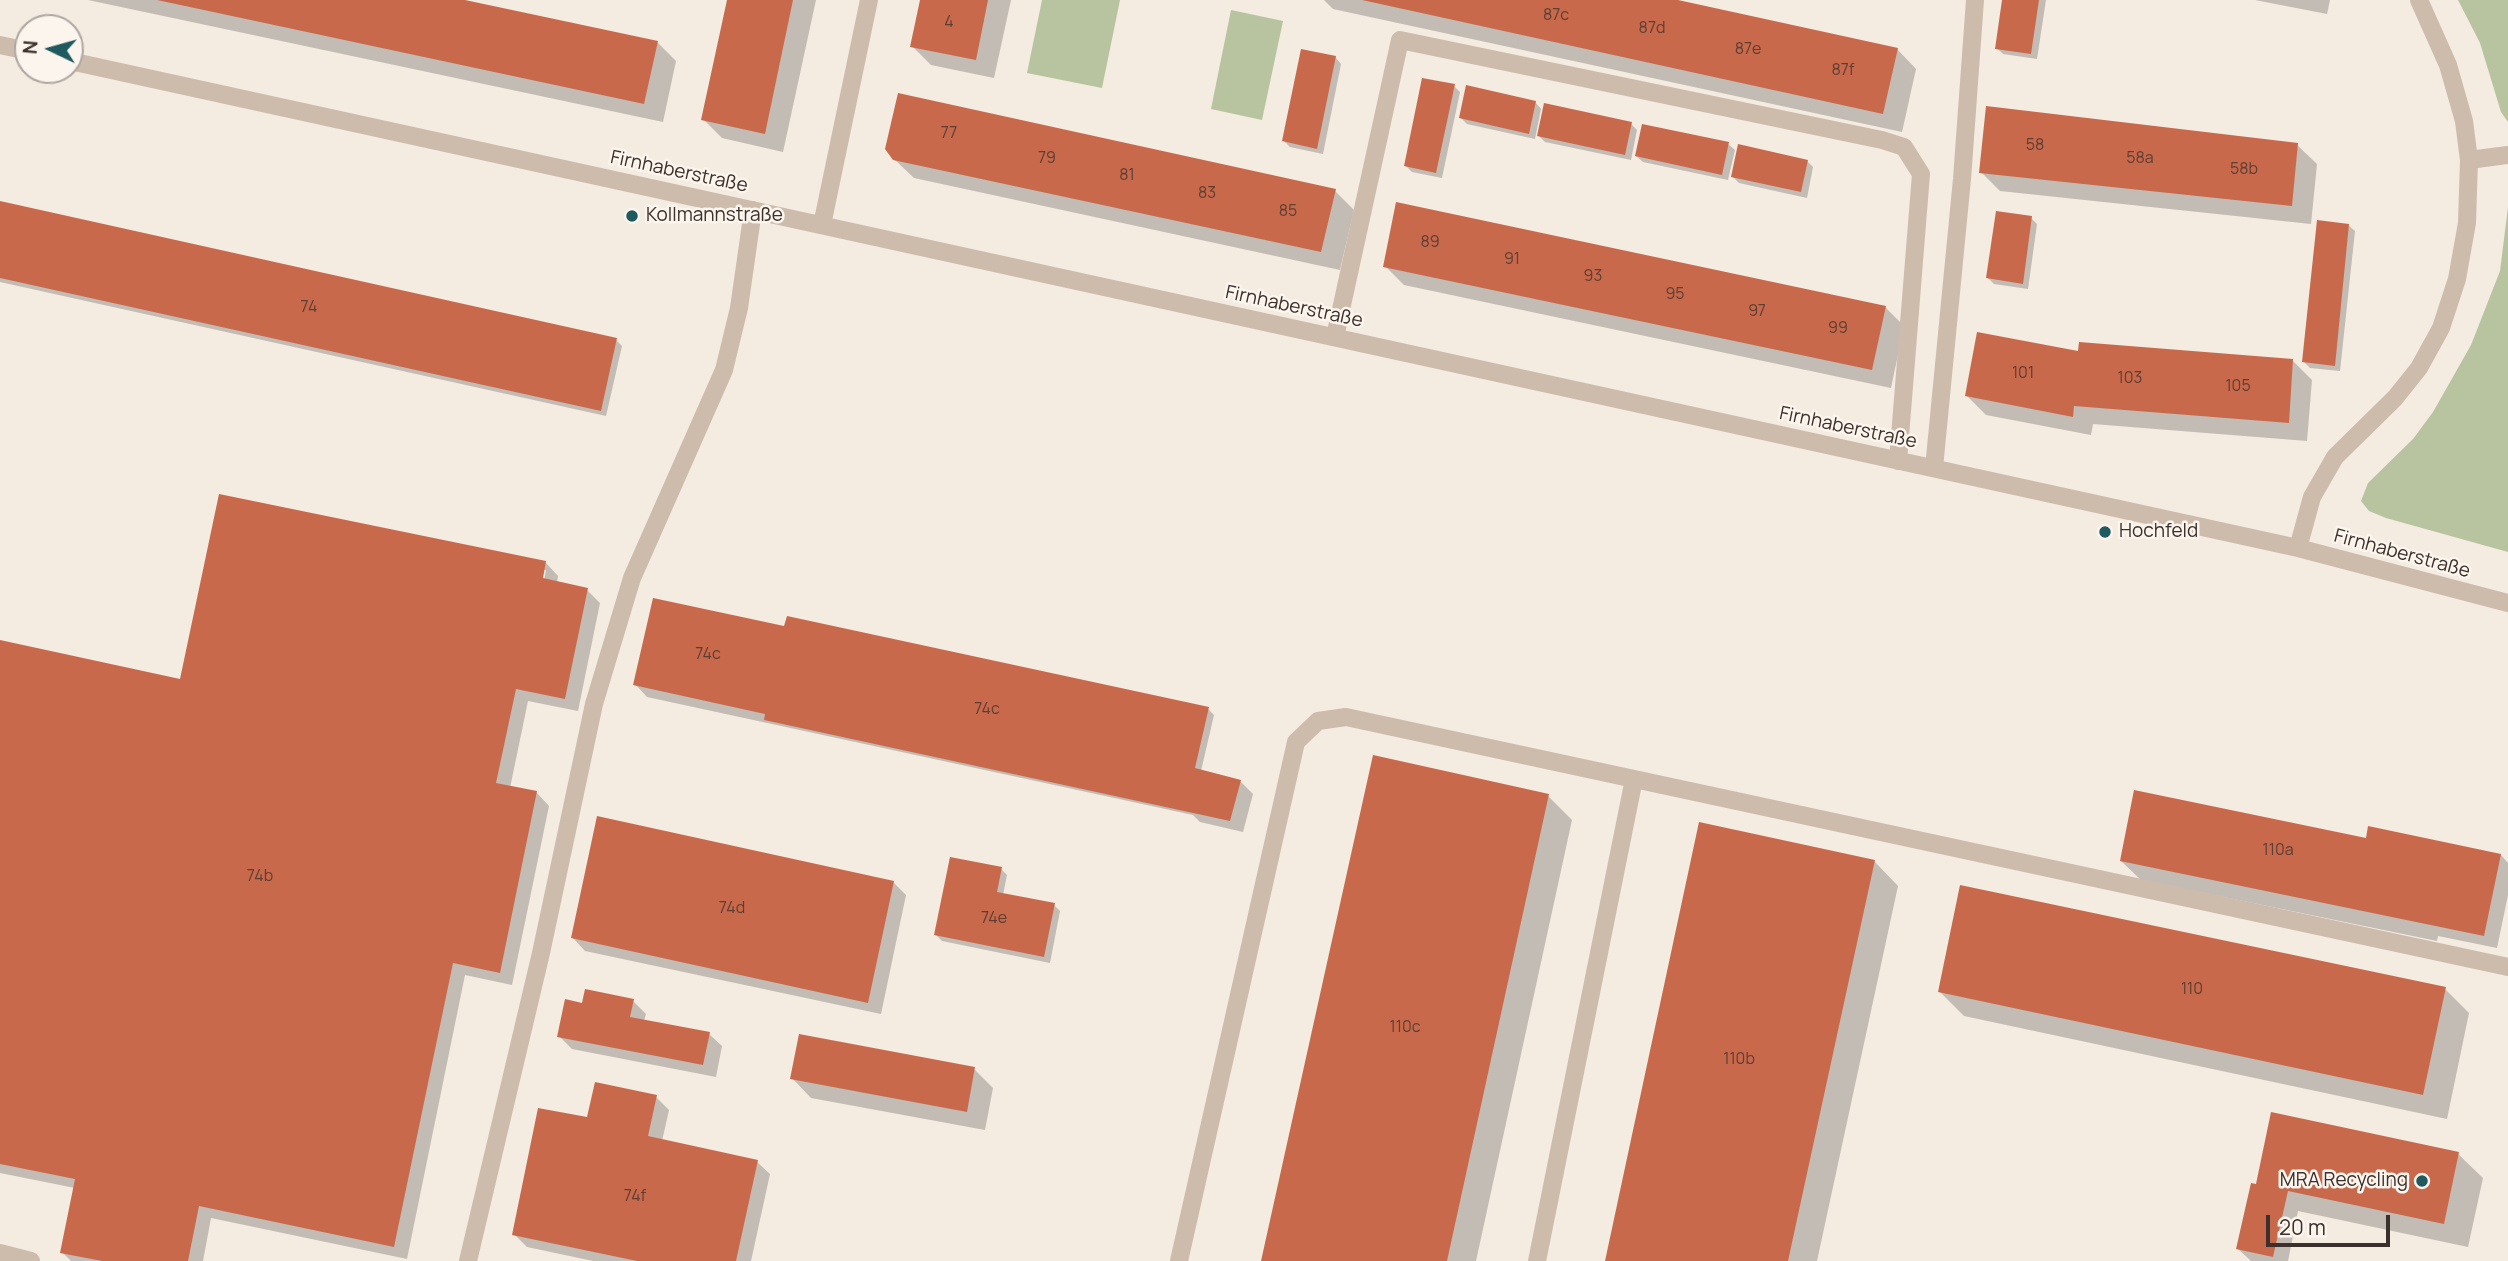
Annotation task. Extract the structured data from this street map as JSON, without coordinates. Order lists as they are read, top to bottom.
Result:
{
  "streets": {
    "street": ["Firnhaberstraße"]
  },
  "places": ["Kollmannstraße", "Hochfeld", "MRA Recycling"],
  "house_numbers": [
    "87c",
    "4",
    "87d",
    "87e",
    "87f",
    "77",
    "58",
    "79",
    "58a",
    "58b",
    "81",
    "83",
    "85",
    "89",
    "91",
    "93",
    "95",
    "74",
    "97",
    "99",
    "101",
    "103",
    "105",
    "74c",
    "74c",
    "110a",
    "74b",
    "74d",
    "74e",
    "110",
    "110c",
    "110b",
    "74f"
  ],
  "scale_bar": "20 m",
  "north": "left"
}
